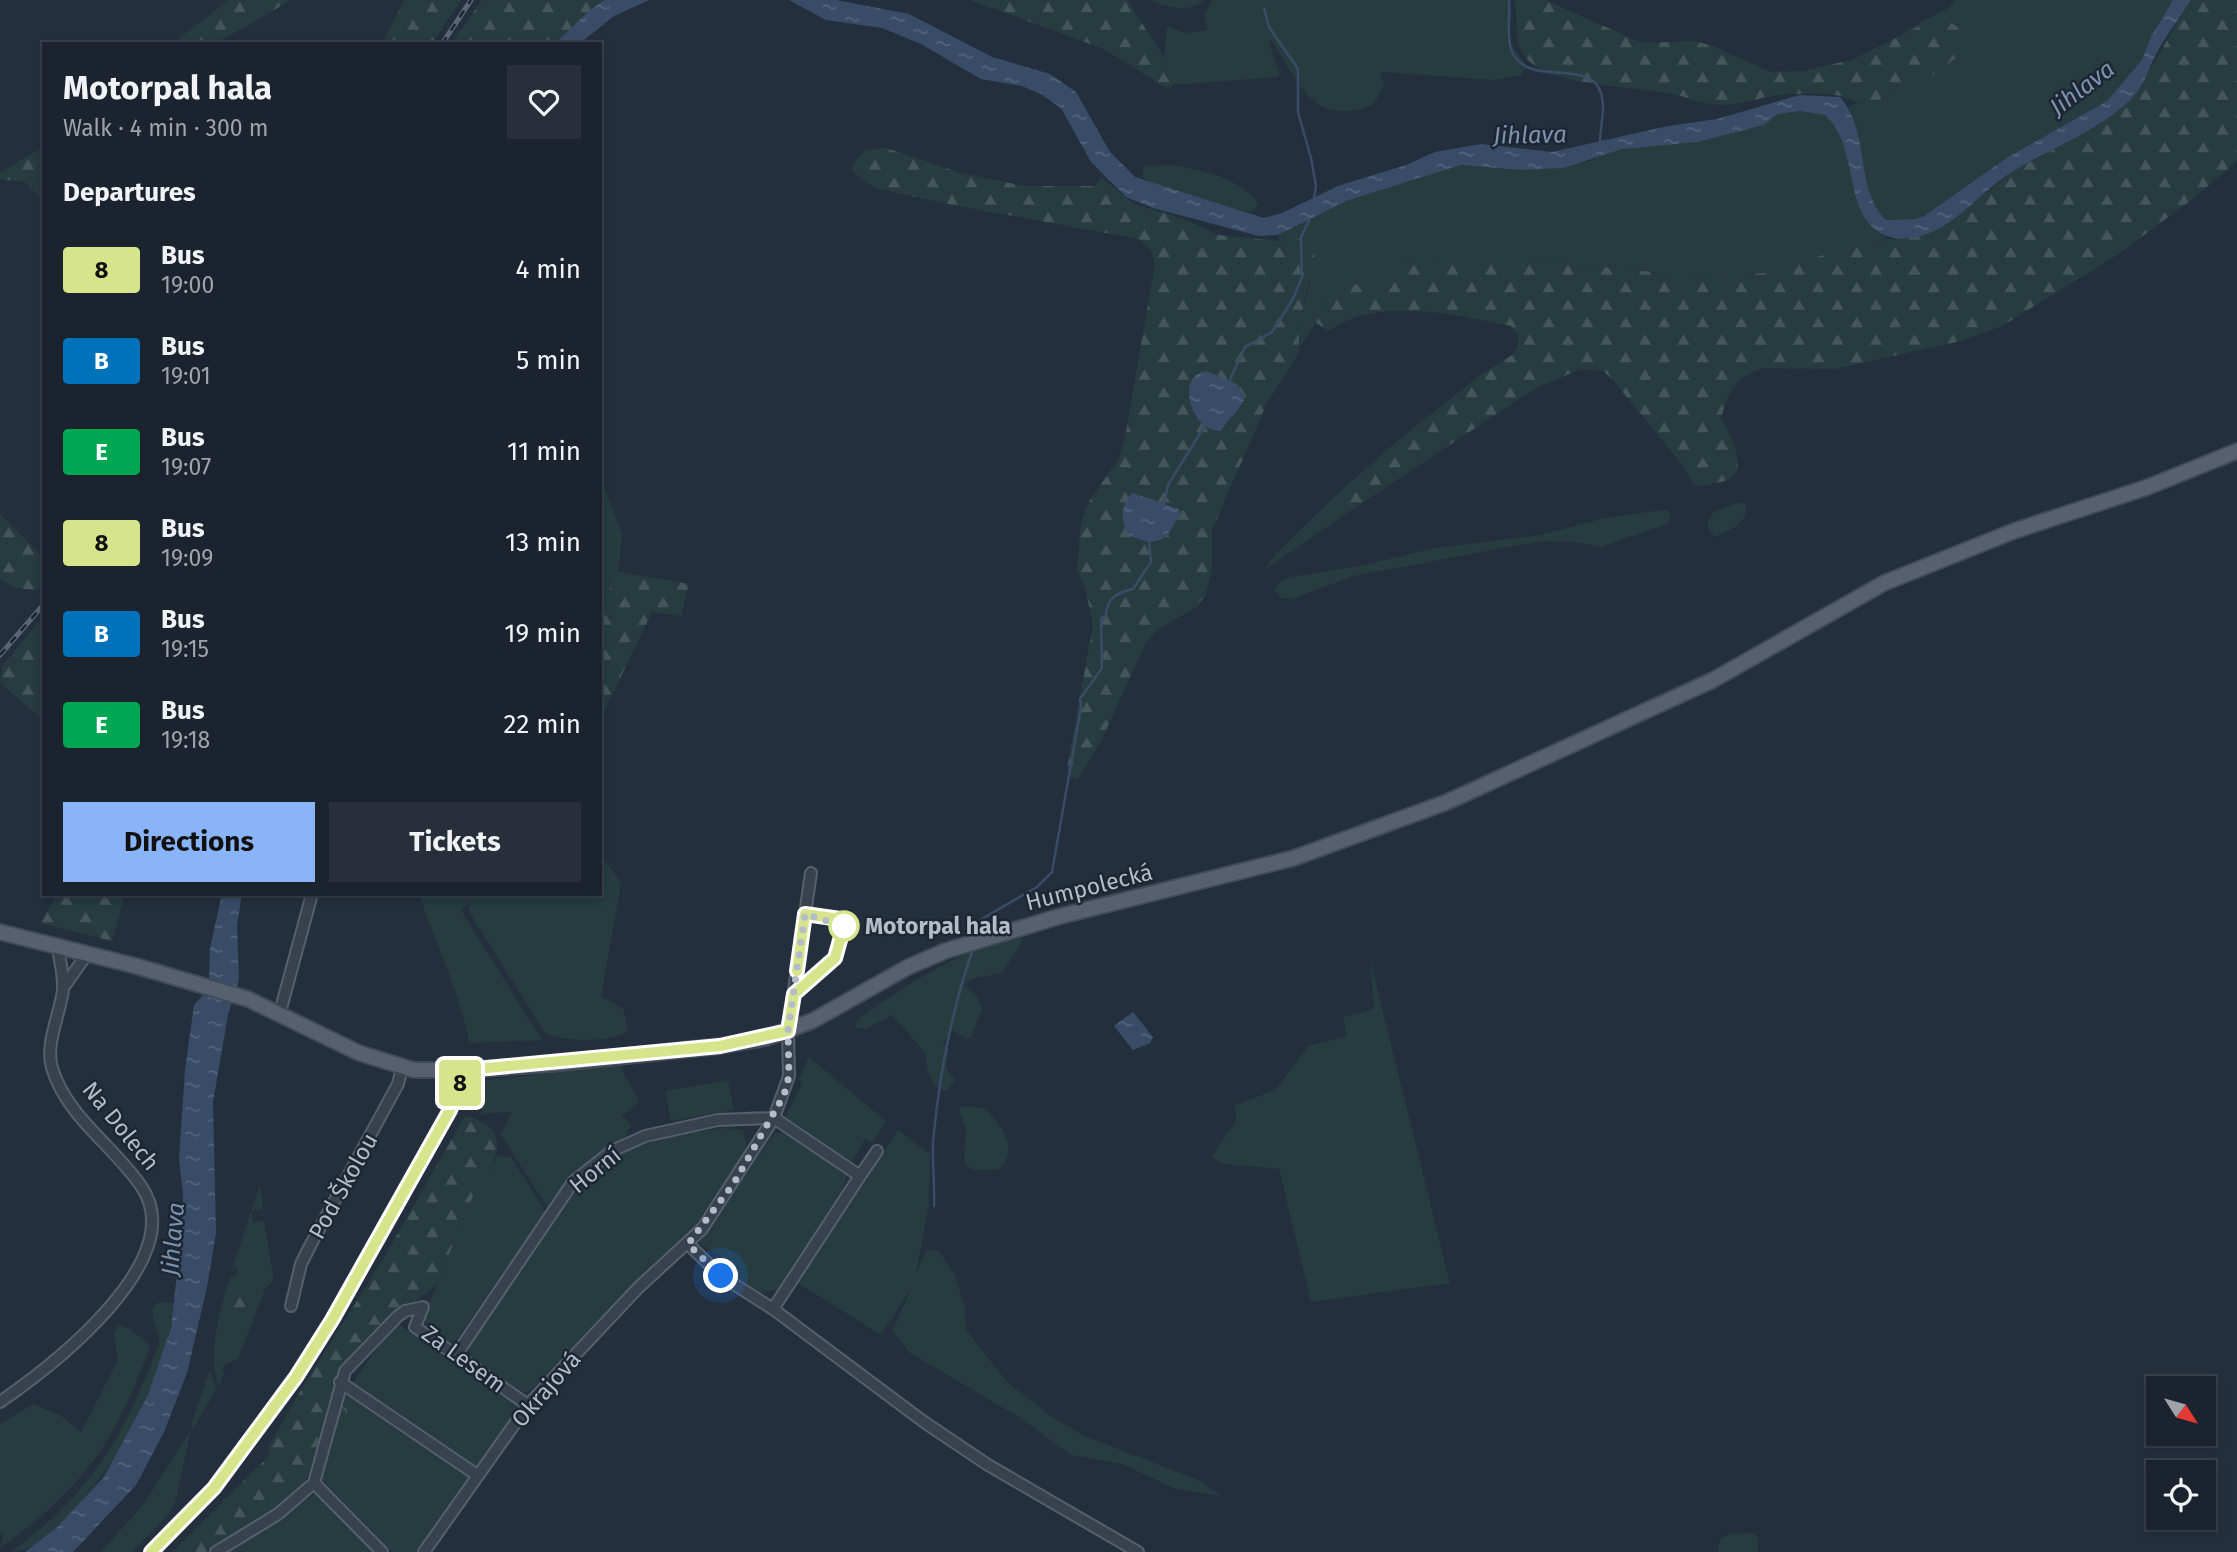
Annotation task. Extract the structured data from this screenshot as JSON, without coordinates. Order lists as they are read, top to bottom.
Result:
{
  "streets": {
    "main road": ["Humpolecká"],
    "street": [
      "Na Dolech",
      "Horní",
      "Pod Školou",
      "Za Lesem",
      "Okrajová"
    ]
  },
  "crossings": [
    ["Humpolecká", "Pod Školou"],
    ["Humpolecká", "Okrajová"],
    ["Horní", "Za Lesem"],
    ["Horní", "Okrajová"],
    ["Za Lesem", "Okrajová"]
  ],
  "water": ["Jihlava"],
  "places": ["Motorpal hala"],
  "lines": ["bus line 8"],
  "north": "bottom right",
  "page": {
    "on_map": "8",
    "heading": [
      ["Motorpal hala", "Walk · 4 min · 300 m"],
      "Departures"
    ],
    "list": [
      {
        "mark": "8",
        "name": "Bus",
        "note": "19:00",
        "value": "4 min"
      },
      {
        "mark": "B",
        "name": "Bus",
        "note": "19:01",
        "value": "5 min"
      },
      {
        "mark": "E",
        "name": "Bus",
        "note": "19:07",
        "value": "11 min"
      },
      {
        "mark": "8",
        "name": "Bus",
        "note": "19:09",
        "value": "13 min"
      },
      {
        "mark": "B",
        "name": "Bus",
        "note": "19:15",
        "value": "19 min"
      },
      {
        "mark": "E",
        "name": "Bus",
        "note": "19:18",
        "value": "22 min"
      }
    ],
    "buttons": ["Directions", "Tickets"]
  }
}
